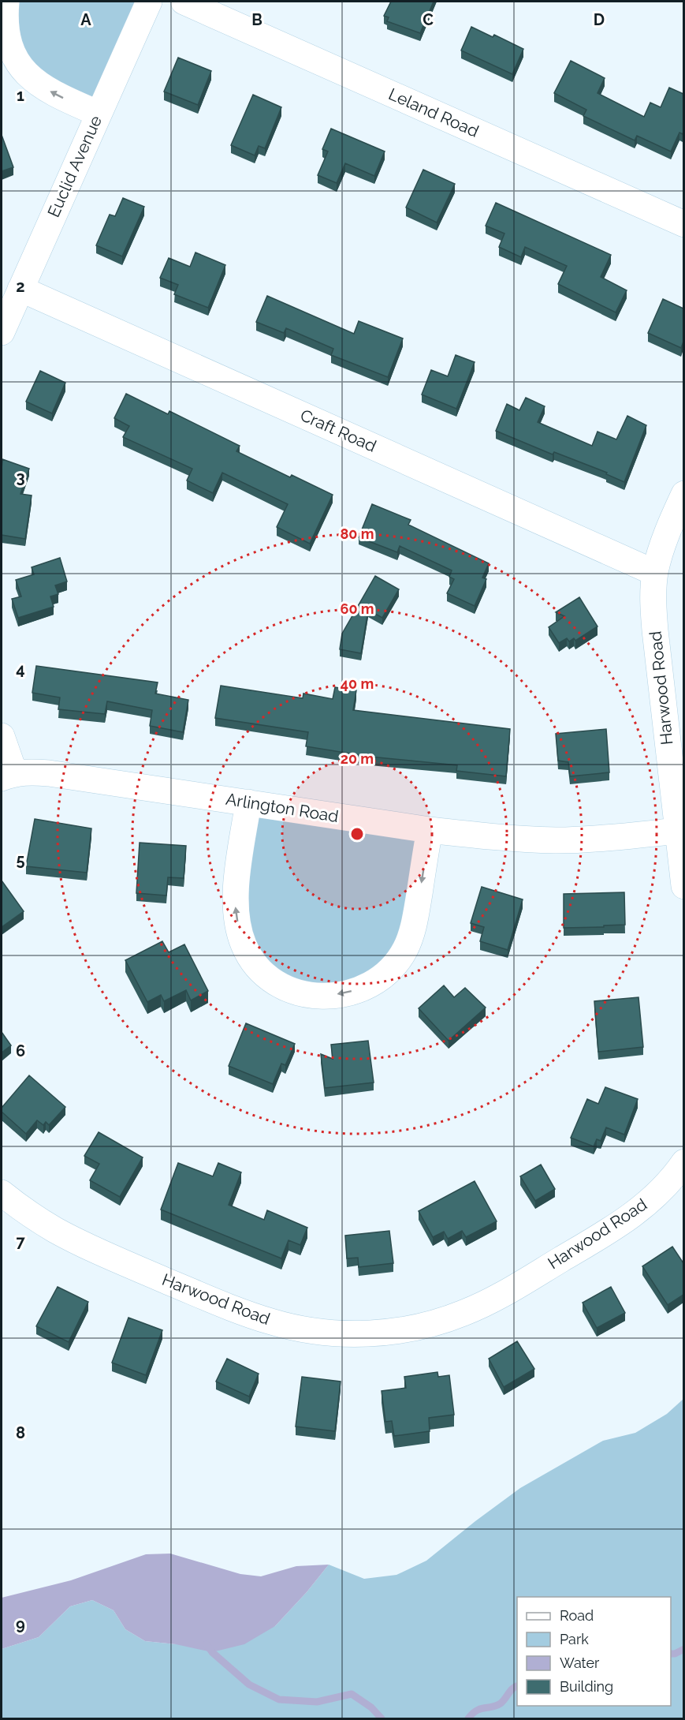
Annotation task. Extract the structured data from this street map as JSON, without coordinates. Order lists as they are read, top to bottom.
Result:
{
  "streets": {
    "street": [
      "Leland Road",
      "Euclid Avenue",
      "Craft Road",
      "Harwood Road",
      "Arlington Road"
    ]
  },
  "crossings": [
    ["Euclid Avenue", "Craft Road"],
    ["Craft Road", "Harwood Road"],
    ["Harwood Road", "Arlington Road"]
  ],
  "legend": [
    "Road",
    "Park",
    "Water",
    "Building"
  ],
  "grid": {
    "columns": [
      "A",
      "B",
      "C",
      "D"
    ],
    "rows": [
      "1",
      "2",
      "3",
      "4",
      "5",
      "6",
      "7",
      "8",
      "9"
    ]
  },
  "rings": [
    "80 m",
    "60 m",
    "40 m",
    "20 m"
  ]
}
